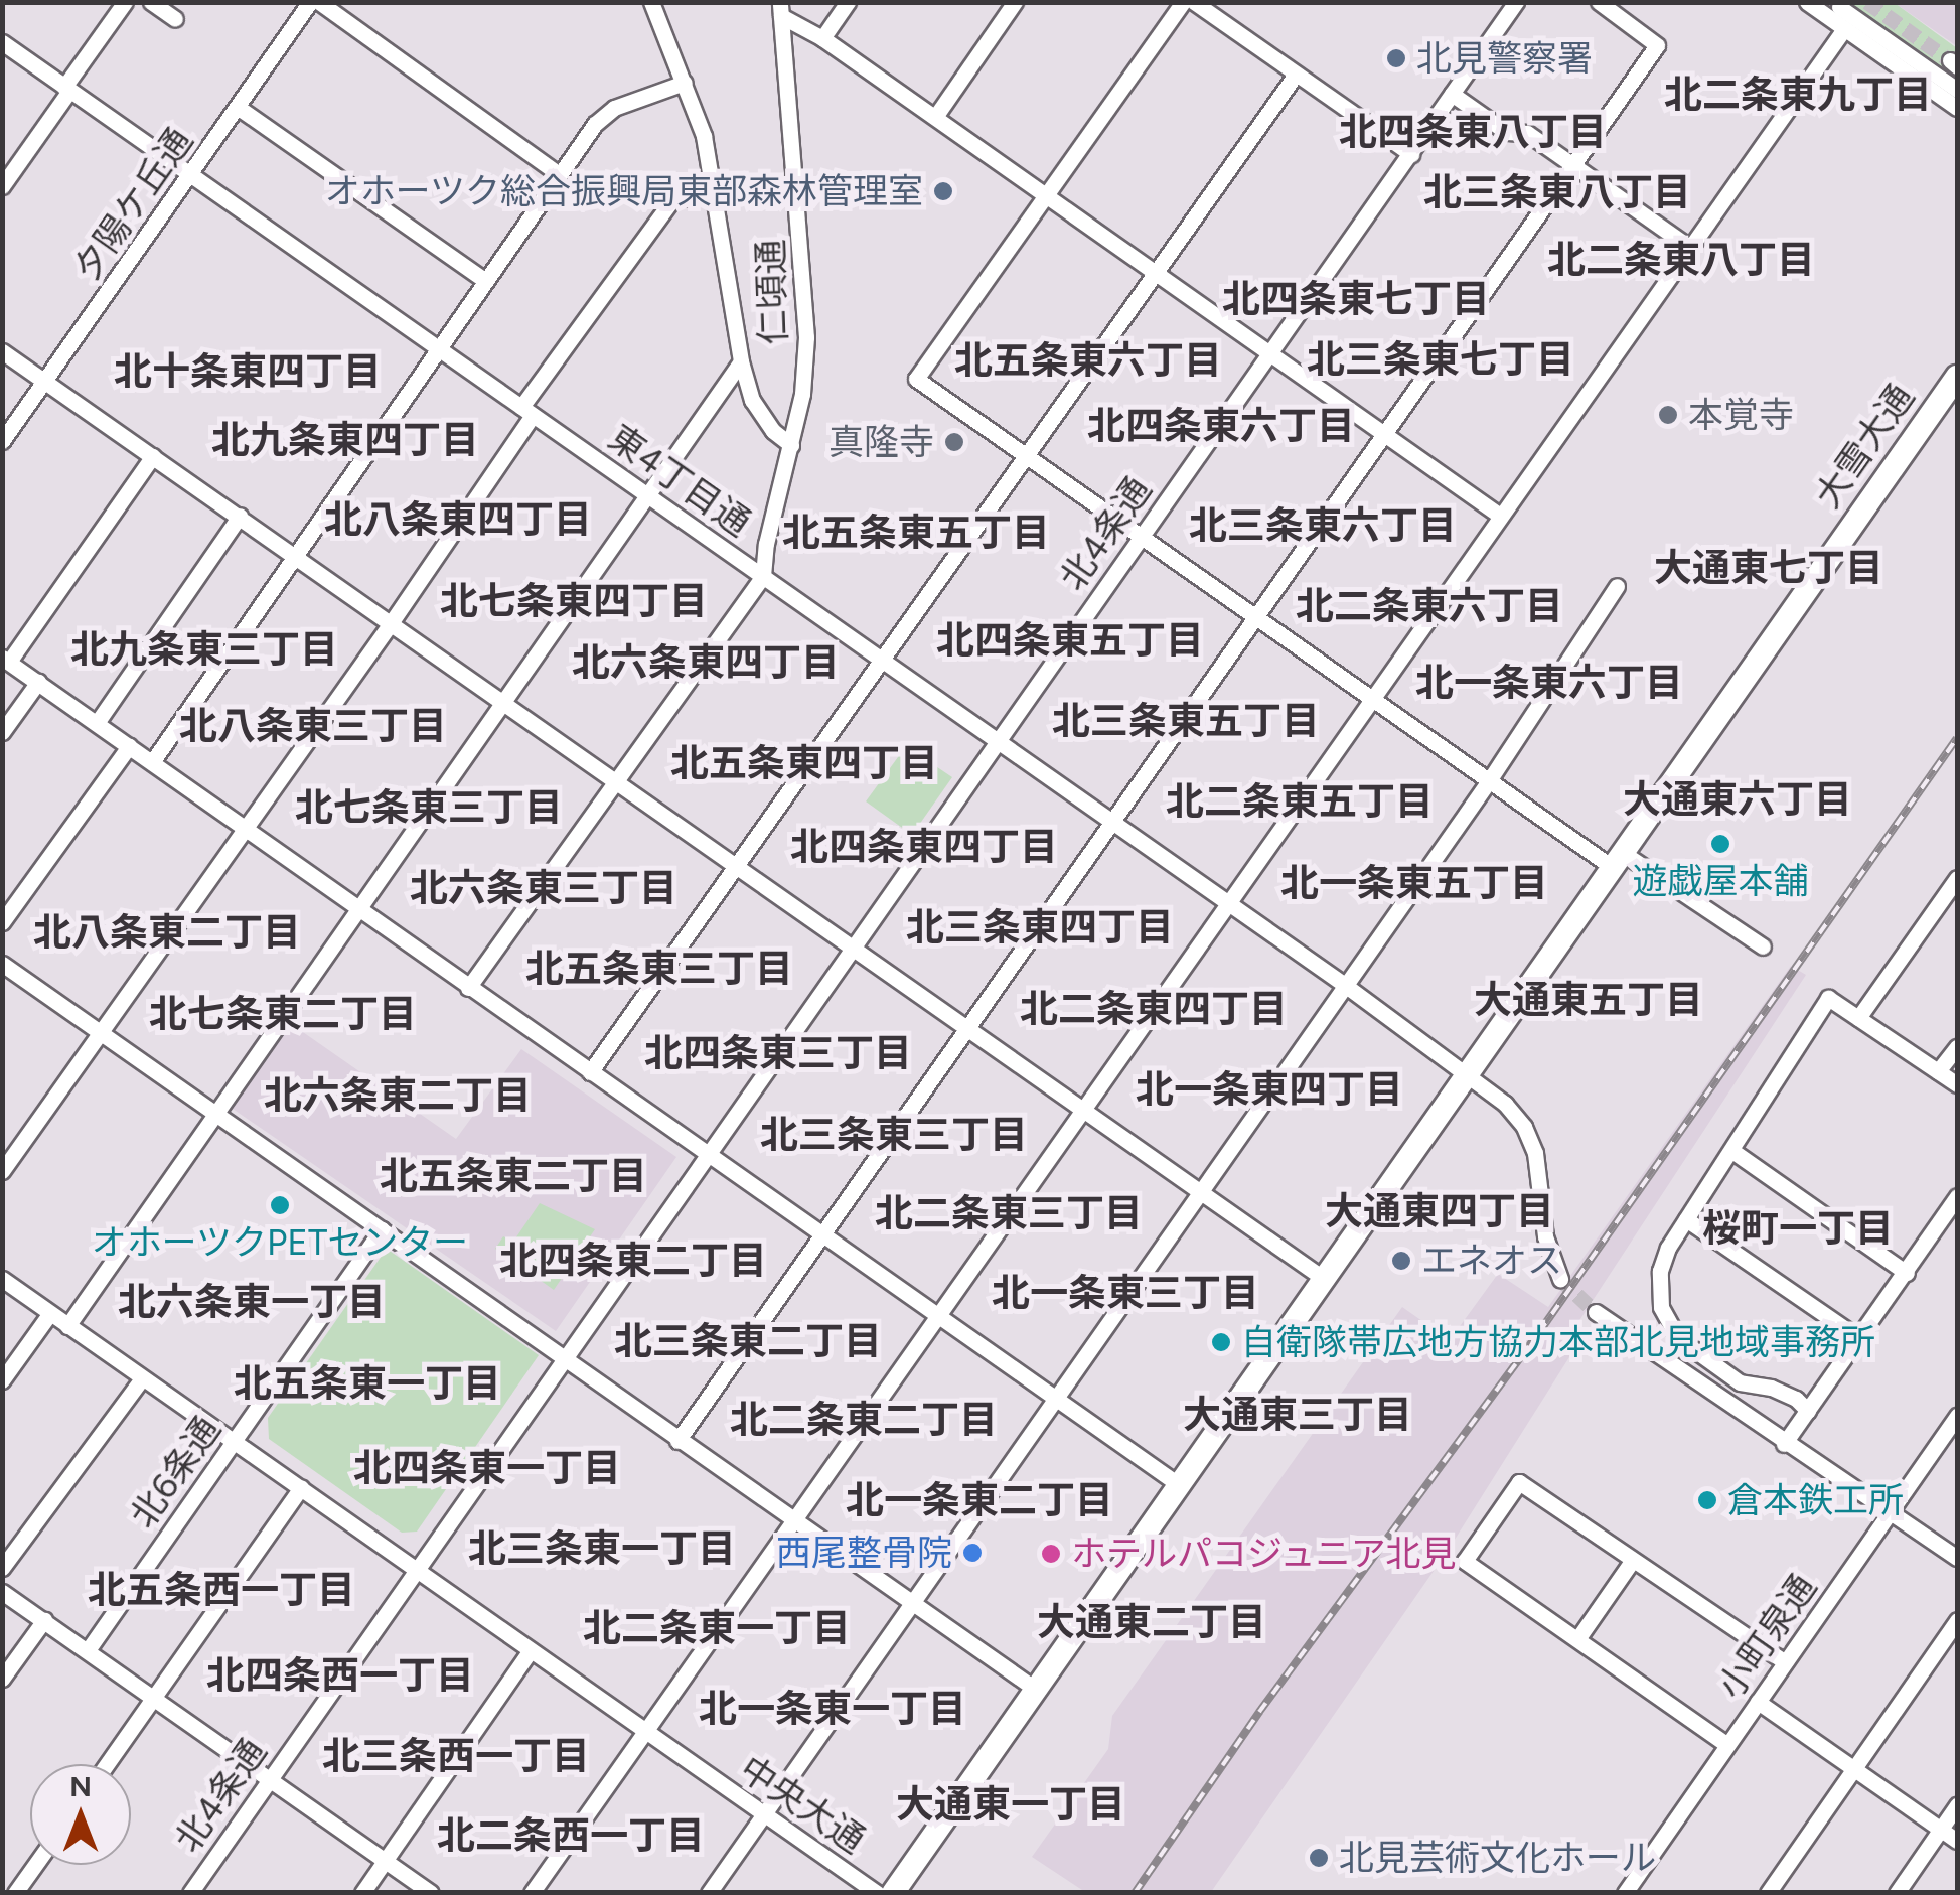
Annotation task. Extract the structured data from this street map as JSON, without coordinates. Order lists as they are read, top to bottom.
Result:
{
  "streets": {
    "highway": ["大雪大通"],
    "street": [
      "夕陽ケ丘通",
      "仁頃通",
      "東4丁目通",
      "北4条通",
      "北6条通",
      "小町泉通",
      "中央大通"
    ]
  },
  "crossings": [
    ["夕陽ケ丘通", "東4丁目通"],
    ["仁頃通", "東4丁目通"],
    ["大雪大通", "東4丁目通"],
    ["東4丁目通", "北4条通"],
    ["北4条通", "中央大通"],
    ["北6条通", "中央大通"]
  ],
  "districts": [
    "北二条東九丁目",
    "北四条東八丁目",
    "北三条東八丁目",
    "北二条東八丁目",
    "北四条東七丁目",
    "北三条東七丁目",
    "北五条東六丁目",
    "北十条東四丁目",
    "北四条東六丁目",
    "北九条東四丁目",
    "北八条東四丁目",
    "北三条東六丁目",
    "北五条東五丁目",
    "大通東七丁目",
    "北七条東四丁目",
    "北二条東六丁目",
    "北四条東五丁目",
    "北九条東三丁目",
    "北六条東四丁目",
    "北一条東六丁目",
    "北三条東五丁目",
    "北八条東三丁目",
    "北五条東四丁目",
    "大通東六丁目",
    "北二条東五丁目",
    "北七条東三丁目",
    "北四条東四丁目",
    "北一条東五丁目",
    "北六条東三丁目",
    "北三条東四丁目",
    "北八条東二丁目",
    "北五条東三丁目",
    "大通東五丁目",
    "北二条東四丁目",
    "北七条東二丁目",
    "北四条東三丁目",
    "北一条東四丁目",
    "北六条東二丁目",
    "北三条東三丁目",
    "北五条東二丁目",
    "大通東四丁目",
    "北二条東三丁目",
    "桜町一丁目",
    "北四条東二丁目",
    "北一条東三丁目",
    "北六条東一丁目",
    "北三条東二丁目",
    "北五条東一丁目",
    "大通東三丁目",
    "北二条東二丁目",
    "北四条東一丁目",
    "北一条東二丁目",
    "北三条東一丁目",
    "北五条西一丁目",
    "大通東二丁目",
    "北二条東一丁目",
    "北四条西一丁目",
    "北一条東一丁目",
    "北三条西一丁目",
    "大通東一丁目",
    "北二条西一丁目"
  ],
  "places": [
    "北見警察署",
    "オホーツク総合振興局東部森林管理室",
    "本覚寺",
    "真隆寺",
    "遊戯屋本舗",
    "オホーツクPETセンター",
    "エネオス",
    "自衛隊帯広地方協力本部北見地域事務所",
    "倉本鉄工所",
    "西尾整骨院",
    "ホテルパコジュニア北見",
    "北見芸術文化ホール"
  ],
  "north": "top"
}
